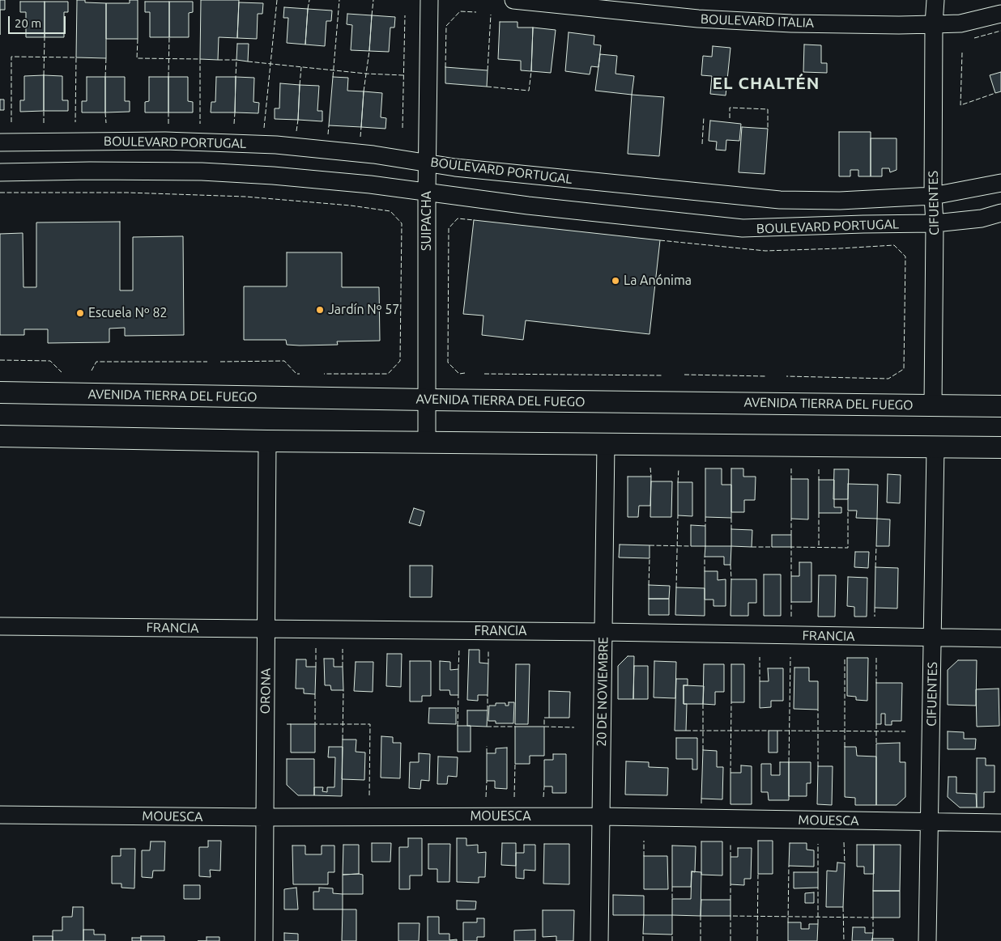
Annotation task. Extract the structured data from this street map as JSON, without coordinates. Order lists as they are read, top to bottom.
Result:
{
  "streets": {
    "street": [
      "BOULEVARD ITALIA",
      "BOULEVARD PORTUGAL",
      "CIFUENTES",
      "SUIPACHA",
      "AVENIDA TIERRA DEL FUEGO",
      "FRANCIA",
      "ORONA",
      "20 DE NOVIEMBRE",
      "MOUESCA"
    ]
  },
  "crossings": [
    ["BOULEVARD ITALIA", "CIFUENTES"],
    ["BOULEVARD PORTUGAL", "CIFUENTES"],
    ["BOULEVARD PORTUGAL", "SUIPACHA"],
    ["CIFUENTES", "AVENIDA TIERRA DEL FUEGO"],
    ["CIFUENTES", "FRANCIA"],
    ["CIFUENTES", "MOUESCA"],
    ["SUIPACHA", "AVENIDA TIERRA DEL FUEGO"],
    ["FRANCIA", "ORONA"],
    ["FRANCIA", "20 DE NOVIEMBRE"],
    ["ORONA", "MOUESCA"],
    ["20 DE NOVIEMBRE", "MOUESCA"]
  ],
  "districts": ["EL CHALTÉN"],
  "places": ["La Anónima", "Jardín Nº 57", "Escuela Nº 82"],
  "scale_bar": "20 m"
}
